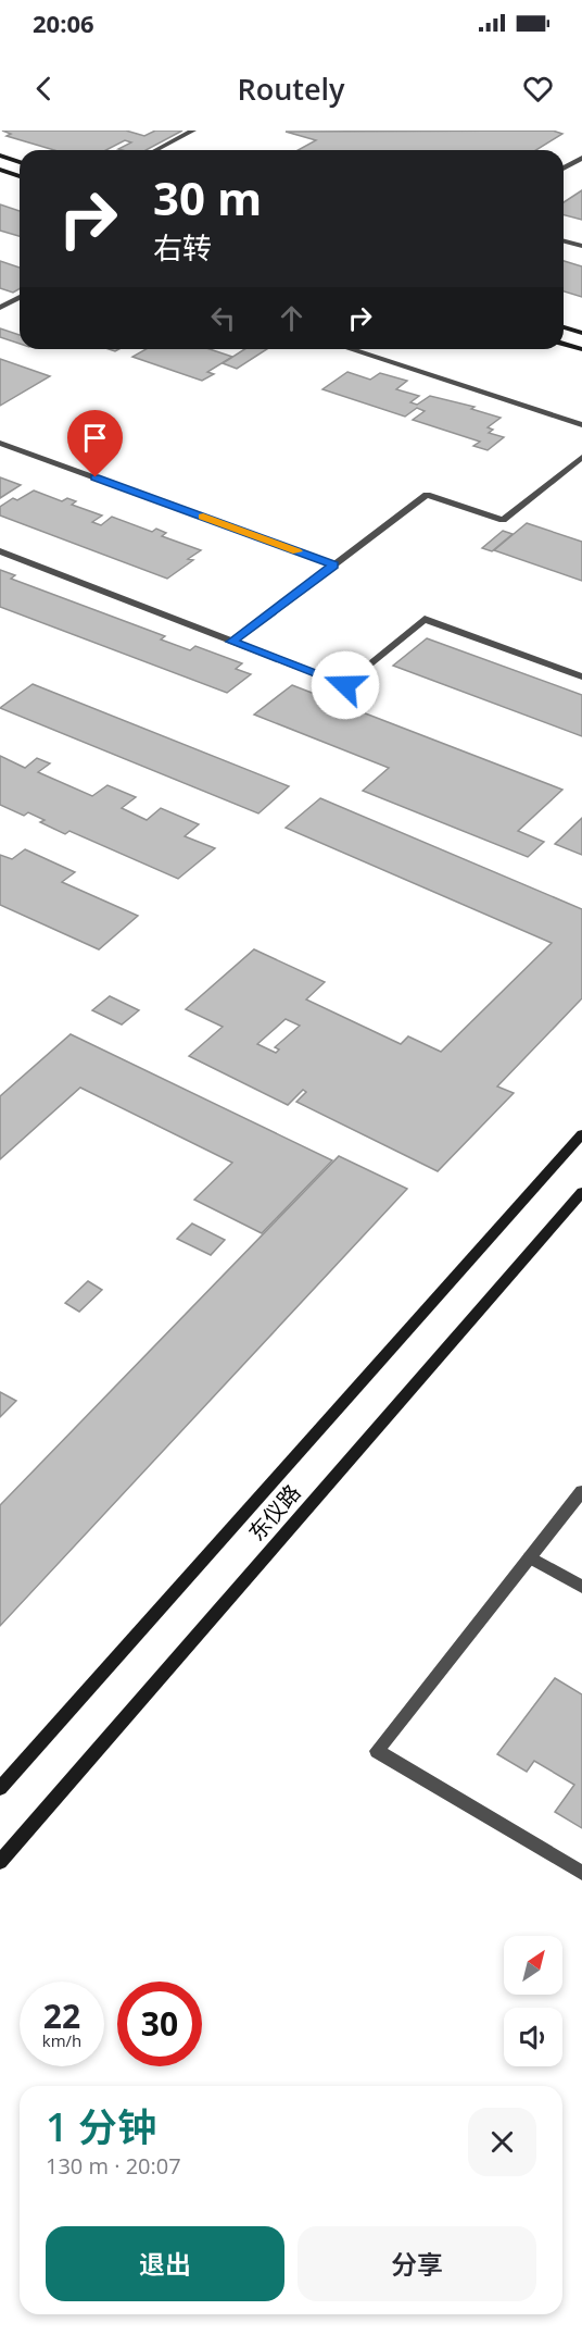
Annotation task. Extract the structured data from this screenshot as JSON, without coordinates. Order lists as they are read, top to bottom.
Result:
{
  "streets": {
    "main road": ["东仪路"]
  },
  "north": "top right",
  "page": {
    "status": "20:06",
    "header": "Routely",
    "turn": ["30 m", "右转"],
    "speed": "22 km/h",
    "limit": "30",
    "heading": ["1 分钟", "130 m · 20:07"],
    "buttons": ["退出", "分享"]
  }
}
